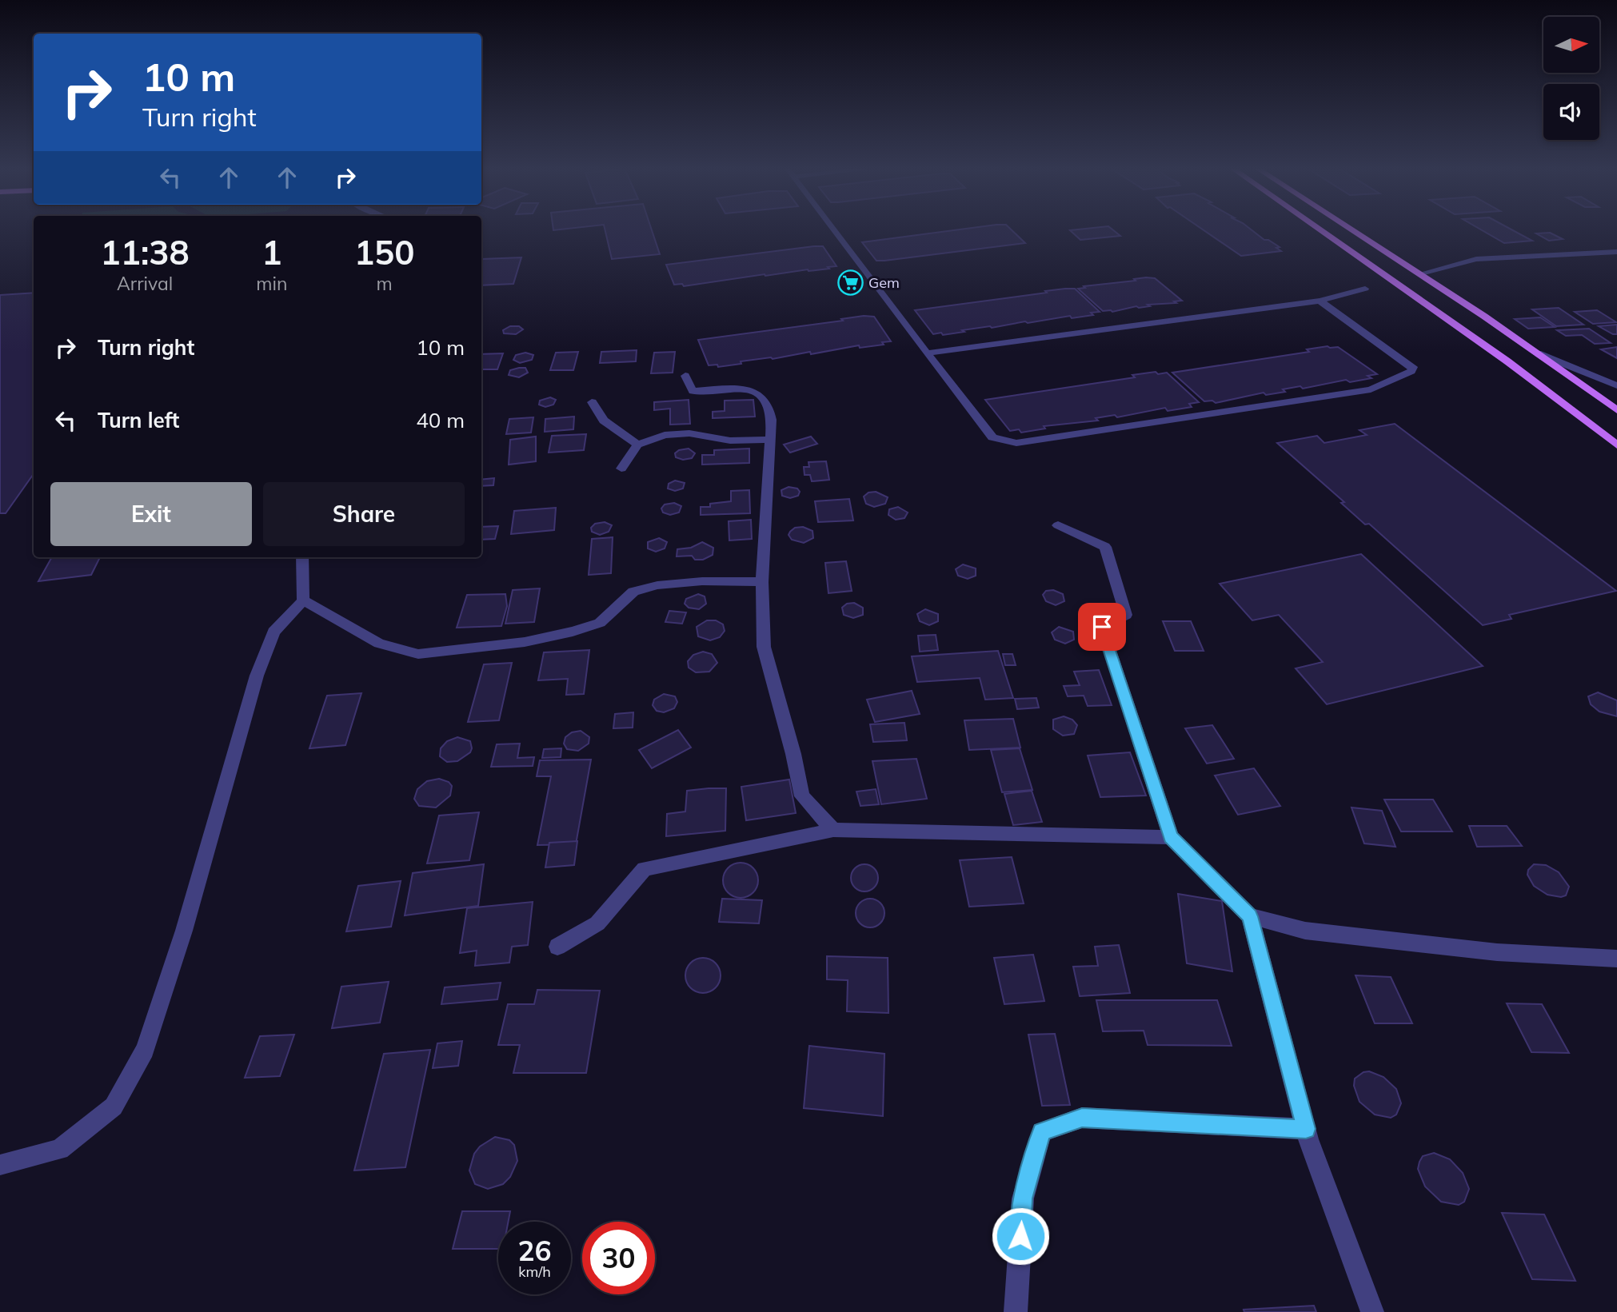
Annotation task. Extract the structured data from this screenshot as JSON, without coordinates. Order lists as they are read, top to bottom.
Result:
{
  "places": {
    "supermarket": ["Gem"]
  },
  "north": "right",
  "page": {
    "turn": ["10 m", "Turn right"],
    "eta": [
      "11:38",
      "Arrival",
      "1",
      "min",
      "150",
      "m"
    ],
    "list": [
      {
        "name": "Turn right",
        "value": "10 m"
      },
      {
        "name": "Turn left",
        "value": "40 m"
      }
    ],
    "buttons": ["Exit", "Share"],
    "speed": "26 km/h",
    "limit": "30"
  }
}
